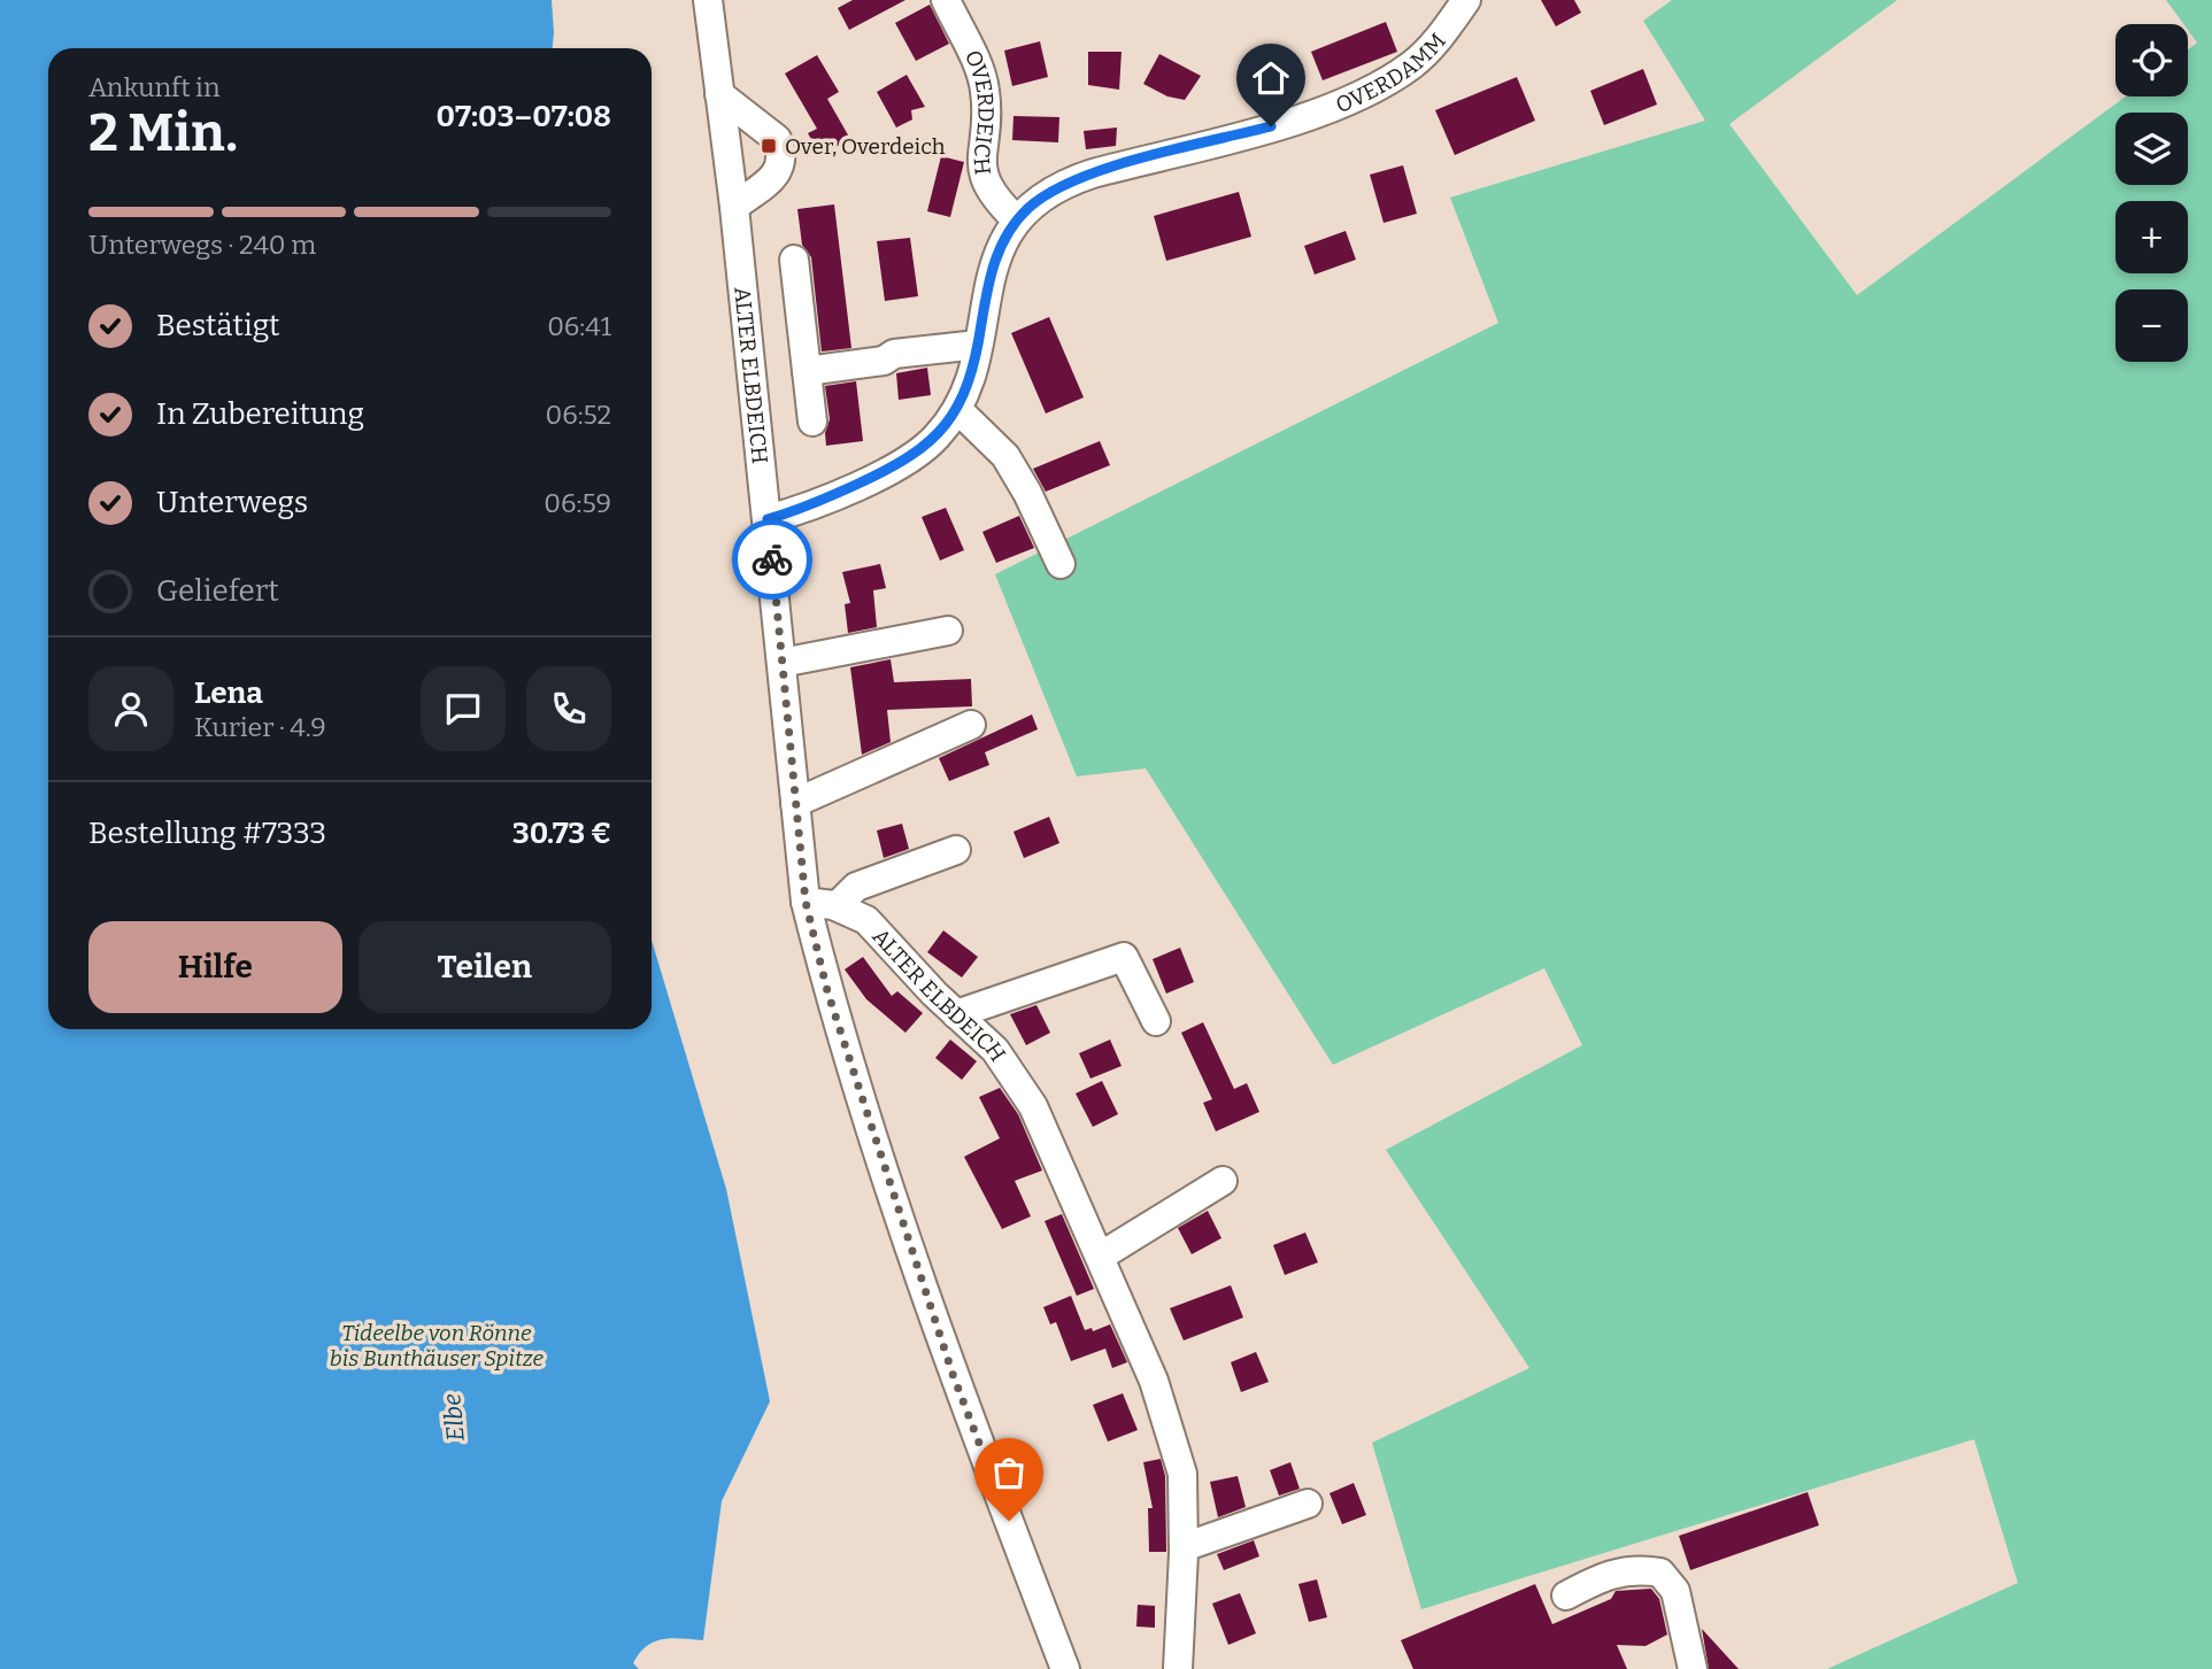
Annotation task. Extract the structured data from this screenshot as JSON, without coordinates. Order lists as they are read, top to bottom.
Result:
{
  "streets": {
    "street": ["OVERDAMM", "OVERDEICH", "ALTER ELBDEICH"]
  },
  "crossings": [
    ["OVERDAMM", "OVERDEICH"],
    ["OVERDAMM", "ALTER ELBDEICH"]
  ],
  "water": ["Elbe"],
  "parks": ["Tideelbe von Rönne bis Bunthäuser Spitze"],
  "places": {
    "transit": ["Over, Overdeich"]
  },
  "page": {
    "map_buttons": ["+", "−"],
    "heading": ["2 Min.", "Ankunft in", "07:03–07:08"],
    "panel": [
      "Lena",
      "Kurier · 4.9",
      "Bestellung #7333",
      "30.73 €"
    ],
    "bar": "Unterwegs · 240 m",
    "list": [
      ["Bestätigt", "06:41"],
      ["In Zubereitung", "06:52"],
      ["Unterwegs", "06:59"],
      "Geliefert"
    ],
    "buttons": ["Hilfe", "Teilen"]
  }
}
